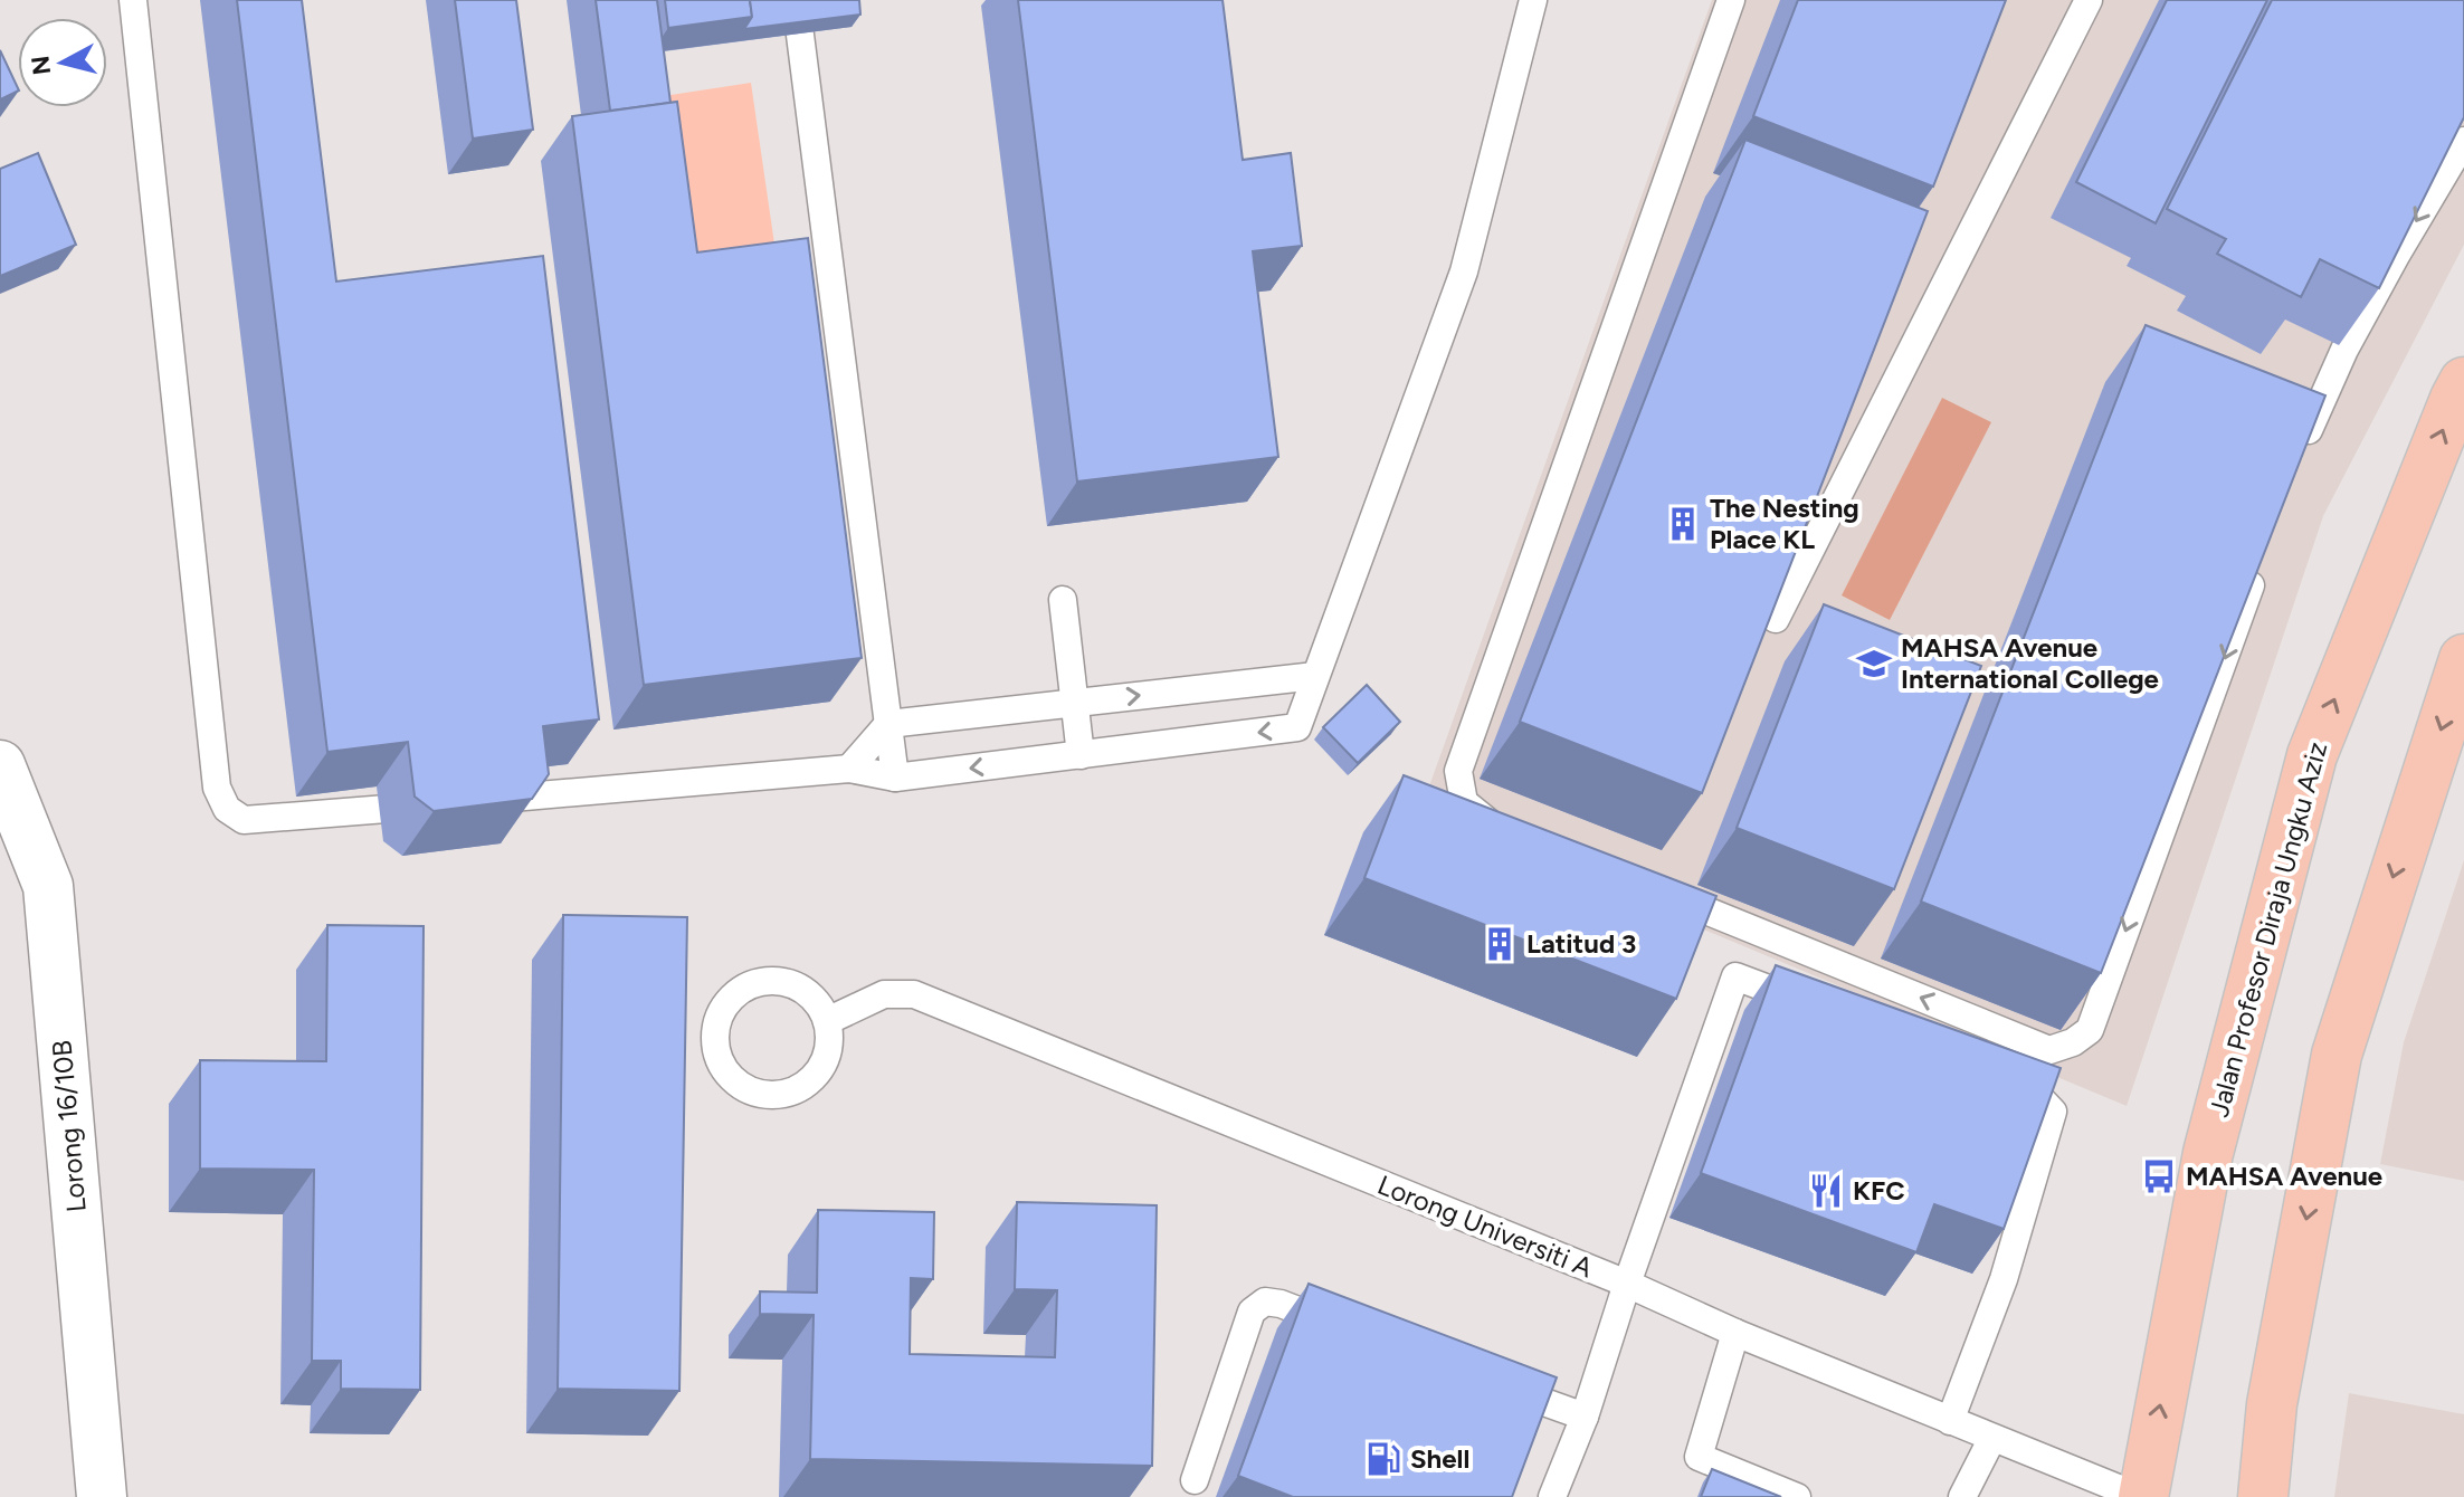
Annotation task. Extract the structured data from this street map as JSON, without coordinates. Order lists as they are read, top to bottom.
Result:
{
  "streets": {
    "main road": ["Jalan Profesor Diraja Ungku Aziz"],
    "street": ["Lorong 16/10B"],
    "lane": ["Lorong Universiti A"]
  },
  "crossings": [
    ["Jalan Profesor Diraja Ungku Aziz", "Lorong Universiti A"]
  ],
  "places": {
    "building": ["The Nesting Place KL", "Latitud 3"],
    "school or university": ["MAHSA Avenue International College"],
    "bus stop": ["MAHSA Avenue"],
    "restaurant": ["KFC"],
    "fuel station": ["Shell"]
  },
  "north": "left"
}
